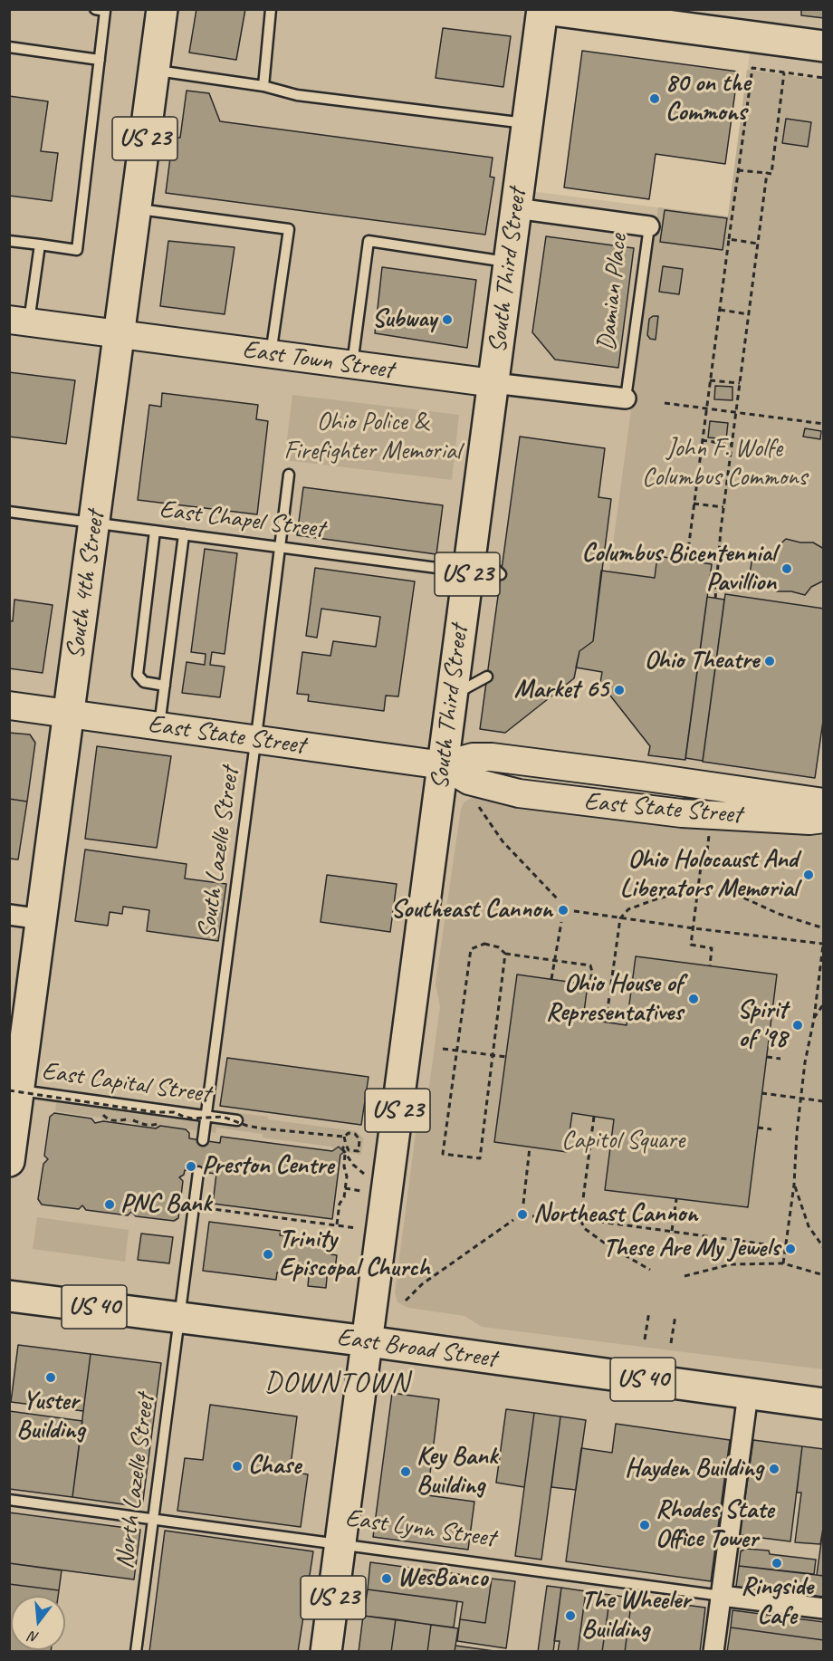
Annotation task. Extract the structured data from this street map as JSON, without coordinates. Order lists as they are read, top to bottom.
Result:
{
  "streets": {
    "main road": [
      "US 23",
      "South Third Street",
      "South 4th Street",
      "US 40",
      "East Broad Street"
    ],
    "street": [
      "Damian Place",
      "East Town Street",
      "East State Street",
      "East Lynn Street"
    ],
    "lane": [
      "East Chapel Street",
      "South Lazelle Street",
      "East Capital Street",
      "North Lazelle Street"
    ]
  },
  "crossings": [
    ["US 23", "South Third Street"],
    ["US 23", "East Broad Street"],
    ["US 23", "East Lynn Street"],
    ["South Third Street", "Damian Place"],
    ["South Third Street", "East Town Street"],
    ["South Third Street", "East Chapel Street"],
    ["South Third Street", "East State Street"],
    ["South Third Street", "East Broad Street"],
    ["Damian Place", "East Town Street"],
    ["East Town Street", "South 4th Street"],
    ["East Chapel Street", "South 4th Street"],
    ["East Chapel Street", "South Lazelle Street"],
    ["South 4th Street", "East State Street"],
    ["South 4th Street", "East Capital Street"],
    ["East State Street", "South Lazelle Street"],
    ["South Lazelle Street", "East Capital Street"],
    ["East Broad Street", "North Lazelle Street"],
    ["North Lazelle Street", "East Lynn Street"]
  ],
  "districts": ["DOWNTOWN"],
  "parks": ["Ohio Police & Firefighter Memorial", "John F. Wolfe Columbus Commons", "Capitol Square"],
  "places": [
    "80 on the Commons",
    "Subway",
    "Columbus Bicentennial Pavillion",
    "Ohio Theatre",
    "Market 65",
    "Ohio Holocaust And Liberators Memorial",
    "Southeast Cannon",
    "Ohio House of Representatives",
    "Spirit of '98",
    "Preston Centre",
    "PNC Bank",
    "Northeast Cannon",
    "These Are My Jewels",
    "Trinity Episcopal Church",
    "Yuster Building",
    "Chase",
    "Hayden Building",
    "Key Bank Building",
    "Rhodes State Office Tower",
    "Ringside Cafe",
    "WesBanco",
    "The Wheeler Building"
  ],
  "north": "bottom"
}
